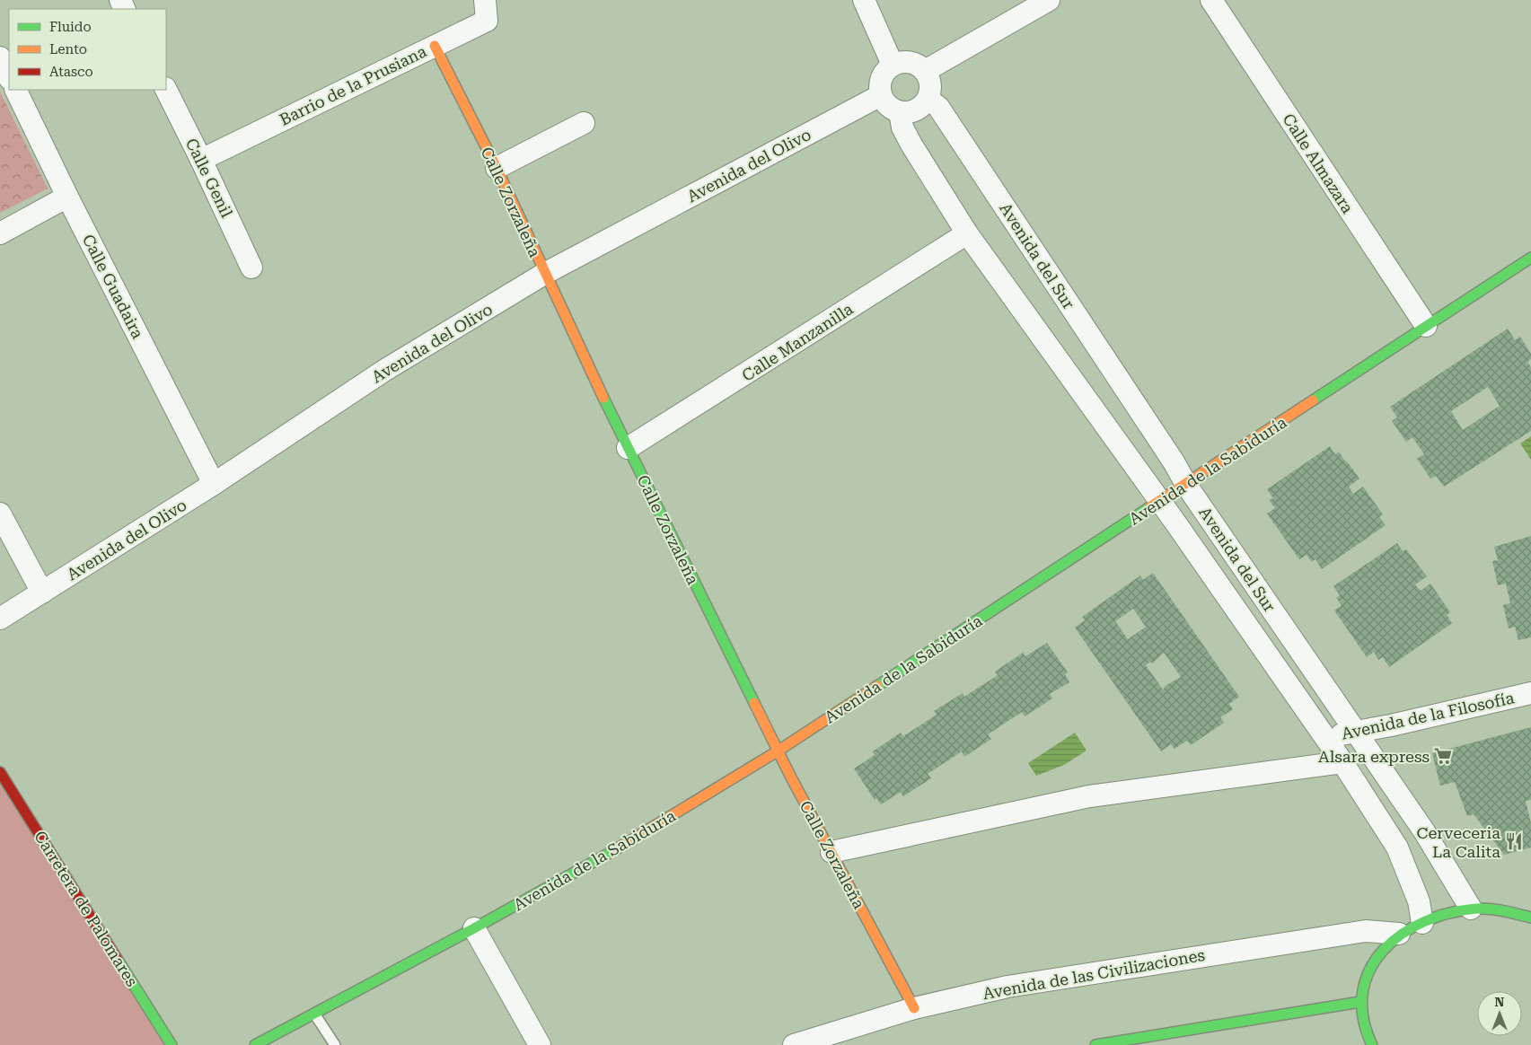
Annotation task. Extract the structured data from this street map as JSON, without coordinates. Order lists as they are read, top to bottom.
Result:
{
  "streets": {
    "street": [
      "Barrio de la Prusiana",
      "Calle Almazara",
      "Avenida del Olivo",
      "Calle Genil",
      "Calle Zorzaleña",
      "Avenida del Sur",
      "Calle Guadaira",
      "Calle Manzanilla",
      "Avenida de la Sabiduría",
      "Avenida de la Filosofía",
      "Carretera de Palomares",
      "Avenida de las Civilizaciones"
    ]
  },
  "crossings": [
    ["Barrio de la Prusiana", "Calle Genil"],
    ["Barrio de la Prusiana", "Calle Zorzaleña"],
    ["Calle Almazara", "Avenida de la Sabiduría"],
    ["Avenida del Olivo", "Calle Zorzaleña"],
    ["Avenida del Olivo", "Avenida del Sur"],
    ["Avenida del Olivo", "Calle Guadaira"],
    ["Calle Zorzaleña", "Calle Manzanilla"],
    ["Calle Zorzaleña", "Avenida de la Sabiduría"],
    ["Calle Zorzaleña", "Avenida de las Civilizaciones"],
    ["Avenida del Sur", "Calle Manzanilla"],
    ["Avenida del Sur", "Avenida de la Sabiduría"],
    ["Avenida del Sur", "Avenida de la Filosofía"]
  ],
  "places": {
    "supermarket": ["Alsara express"],
    "restaurant": ["Cerveceria La Calita"]
  },
  "legend": ["Fluido", "Lento", "Atasco"],
  "north": "top"
}
